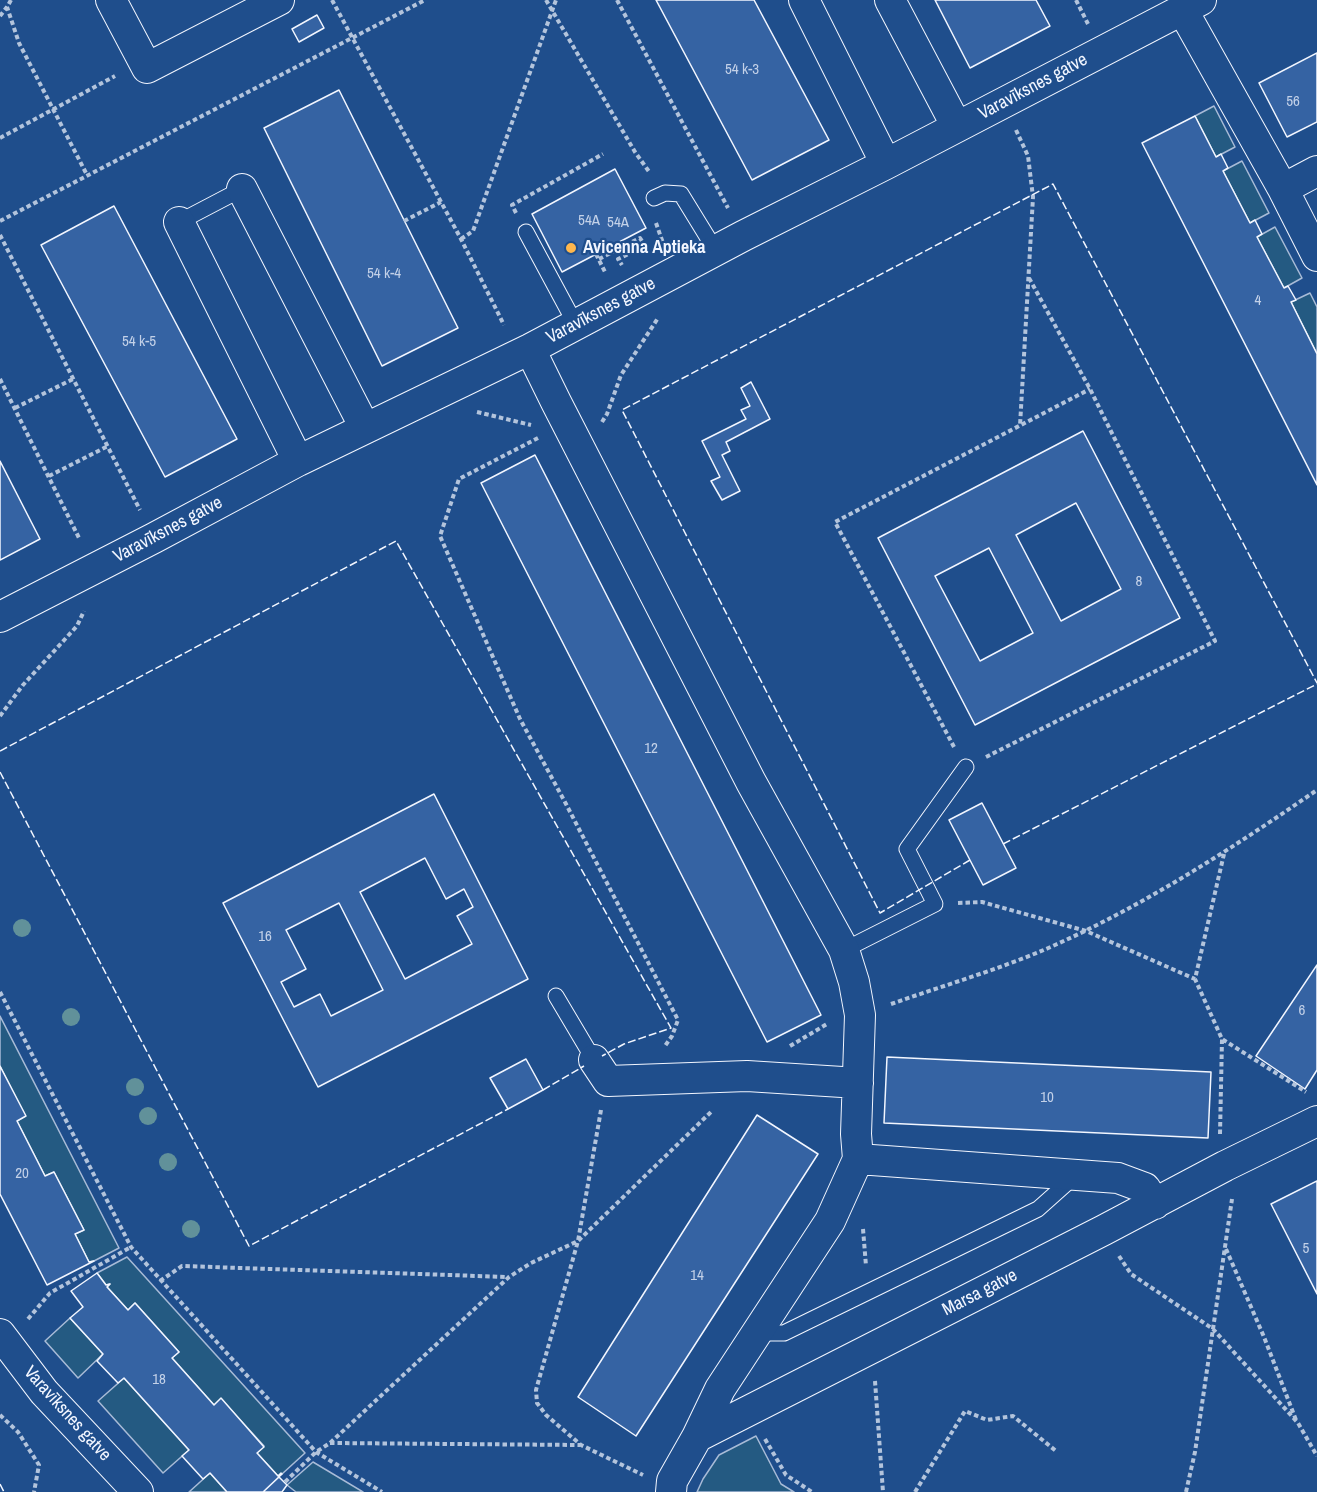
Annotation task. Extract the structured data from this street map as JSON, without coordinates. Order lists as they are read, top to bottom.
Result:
{
  "streets": {
    "street": ["Varavīksnes gatve", "Marsa gatve"]
  },
  "places": ["Avicenna Aptieka"],
  "house_numbers": [
    "54 k-3",
    "56",
    "54A",
    "54A",
    "54 k-4",
    "4",
    "54 k-5",
    "8",
    "12",
    "16",
    "6",
    "10",
    "20",
    "5",
    "14",
    "18"
  ]
}
